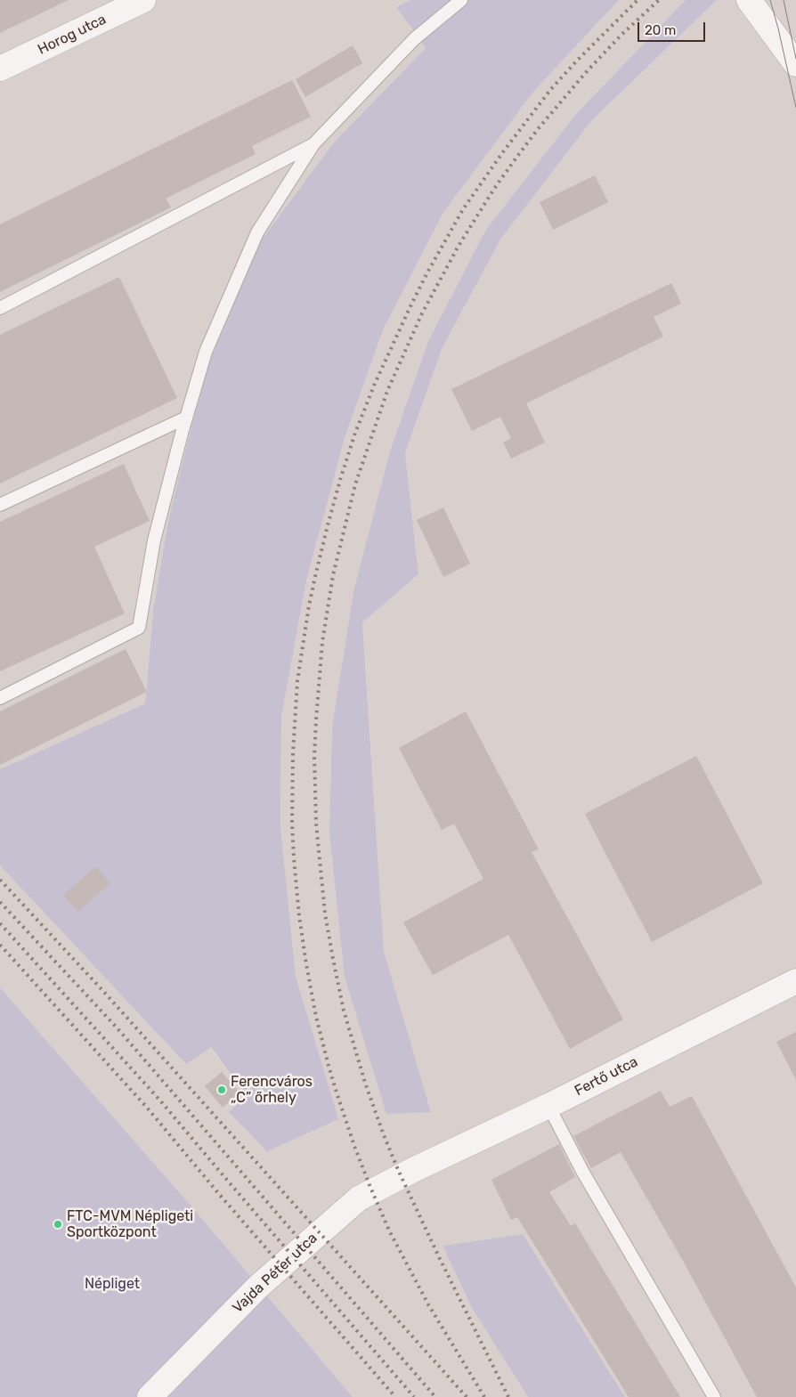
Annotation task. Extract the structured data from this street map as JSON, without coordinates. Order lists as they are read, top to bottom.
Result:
{
  "streets": {
    "street": ["Horog utca", "Fertő utca", "Vajda Péter utca"]
  },
  "crossings": [
    ["Fertő utca", "Vajda Péter utca"]
  ],
  "parks": ["Népliget"],
  "places": ["Ferencváros „C” őrhely", "FTC-MVM Népligeti Sportközpont"],
  "scale_bar": "20 m"
}
